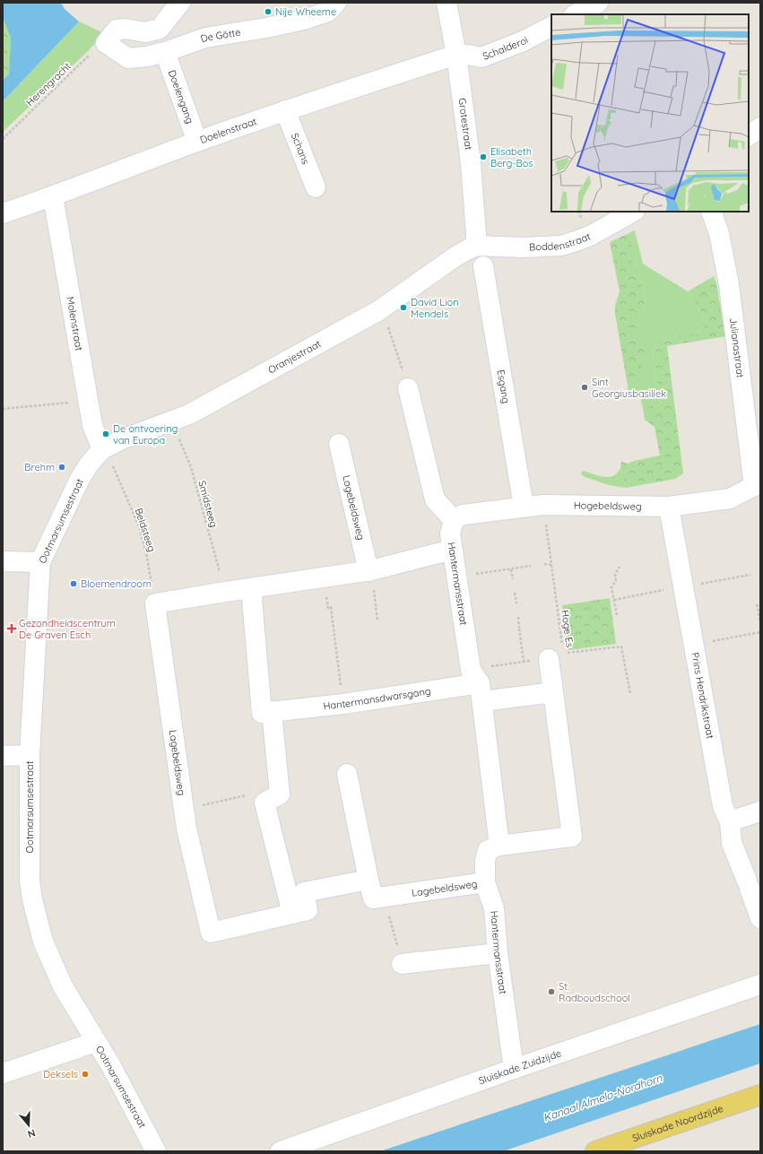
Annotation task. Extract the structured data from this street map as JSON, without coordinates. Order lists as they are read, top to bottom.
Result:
{
  "streets": {
    "main road": ["Sluiskade Noordzijde"],
    "street": [
      "De Götte",
      "Schalderoi",
      "Doelengang",
      "Grotestraat",
      "Doelenstraat",
      "Schans",
      "Boddenstraat",
      "Molenstraat",
      "Julianastraat",
      "Oranjestraat",
      "Esgang",
      "Hogebeldsweg",
      "Lagebeldsweg",
      "Ootmarsumsestraat",
      "Hantermansstraat",
      "Prins Hendrikstraat",
      "Hantermansdwarsgang",
      "Sluiskade Zuidzijde"
    ],
    "path": [
      "Herengracht",
      "Smidsteeg",
      "Beldsteeg",
      "Hoge Es"
    ]
  },
  "crossings": [
    ["De Götte", "Herengracht"],
    ["De Götte", "Doelengang"],
    ["Schalderoi", "Grotestraat"],
    ["Schalderoi", "Doelenstraat"],
    ["Doelengang", "Doelenstraat"],
    ["Grotestraat", "Doelenstraat"],
    ["Grotestraat", "Boddenstraat"],
    ["Grotestraat", "Oranjestraat"],
    ["Doelenstraat", "Schans"],
    ["Doelenstraat", "Molenstraat"],
    ["Boddenstraat", "Oranjestraat"],
    ["Molenstraat", "Oranjestraat"],
    ["Molenstraat", "Ootmarsumsestraat"],
    ["Molenstraat", "Beldsteeg"],
    ["Julianastraat", "Hogebeldsweg"],
    ["Oranjestraat", "Smidsteeg"],
    ["Oranjestraat", "Ootmarsumsestraat"],
    ["Oranjestraat", "Beldsteeg"],
    ["Esgang", "Hogebeldsweg"],
    ["Hogebeldsweg", "Hantermansstraat"],
    ["Hogebeldsweg", "Hoge Es"],
    ["Hogebeldsweg", "Prins Hendrikstraat"],
    ["Lagebeldsweg", "Beldsteeg"],
    ["Lagebeldsweg", "Hantermansstraat"],
    ["Ootmarsumsestraat", "Beldsteeg"],
    ["Hantermansstraat", "Hoge Es"],
    ["Hantermansstraat", "Hantermansdwarsgang"],
    ["Hantermansstraat", "Sluiskade Zuidzijde"]
  ],
  "water": ["Kanaal Almelo-Nordhorn"],
  "places": {
    "other": [
      "Nije Wheeme",
      "Elisabeth Berg-Bos",
      "David Lion Mendels",
      "Sint Georgiusbasiliek",
      "De ontvoering van Europa",
      "Brehm",
      "Bloemendroom",
      "St. Radboudschool",
      "Deksels"
    ],
    "health": ["Gezondheidscentrum De Graven Esch"]
  },
  "north": "bottom"
}
